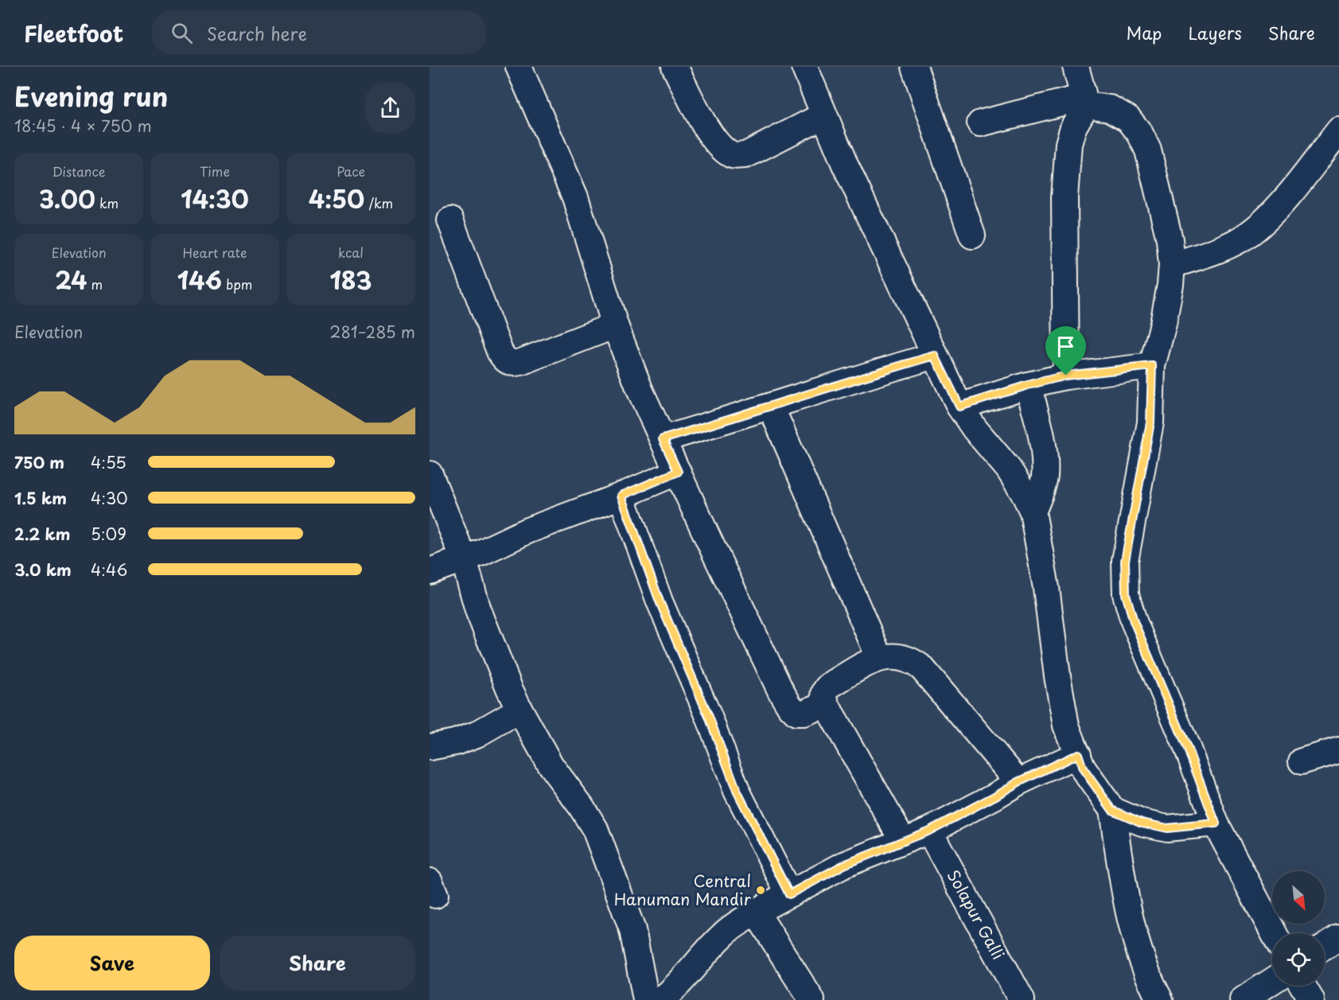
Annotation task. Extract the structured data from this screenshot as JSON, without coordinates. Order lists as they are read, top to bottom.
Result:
{
  "streets": {
    "street": ["Solapur Galli"]
  },
  "places": ["Central Hanuman Mandir"],
  "north": "bottom right",
  "page": {
    "header": "Fleetfoot",
    "search": "Search here",
    "nav": ["Map", "Layers", "Share"],
    "heading": ["Evening run", "18:45 · 4 × 750 m"],
    "stats": [
      ["Distance", "3.00 km"],
      ["Time", "14:30"],
      ["Pace", "4:50 /km"],
      ["Elevation", "24 m"],
      ["Heart rate", "146 bpm"],
      ["kcal", "183"]
    ],
    "chart": ["Elevation", "281–285 m"],
    "list": [
      {
        "name": "750 m",
        "note": "4:55"
      },
      {
        "name": "1.5 km",
        "note": "4:30"
      },
      {
        "name": "2.2 km",
        "note": "5:09"
      },
      {
        "name": "3.0 km",
        "note": "4:46"
      }
    ],
    "buttons": ["Save", "Share"]
  }
}
